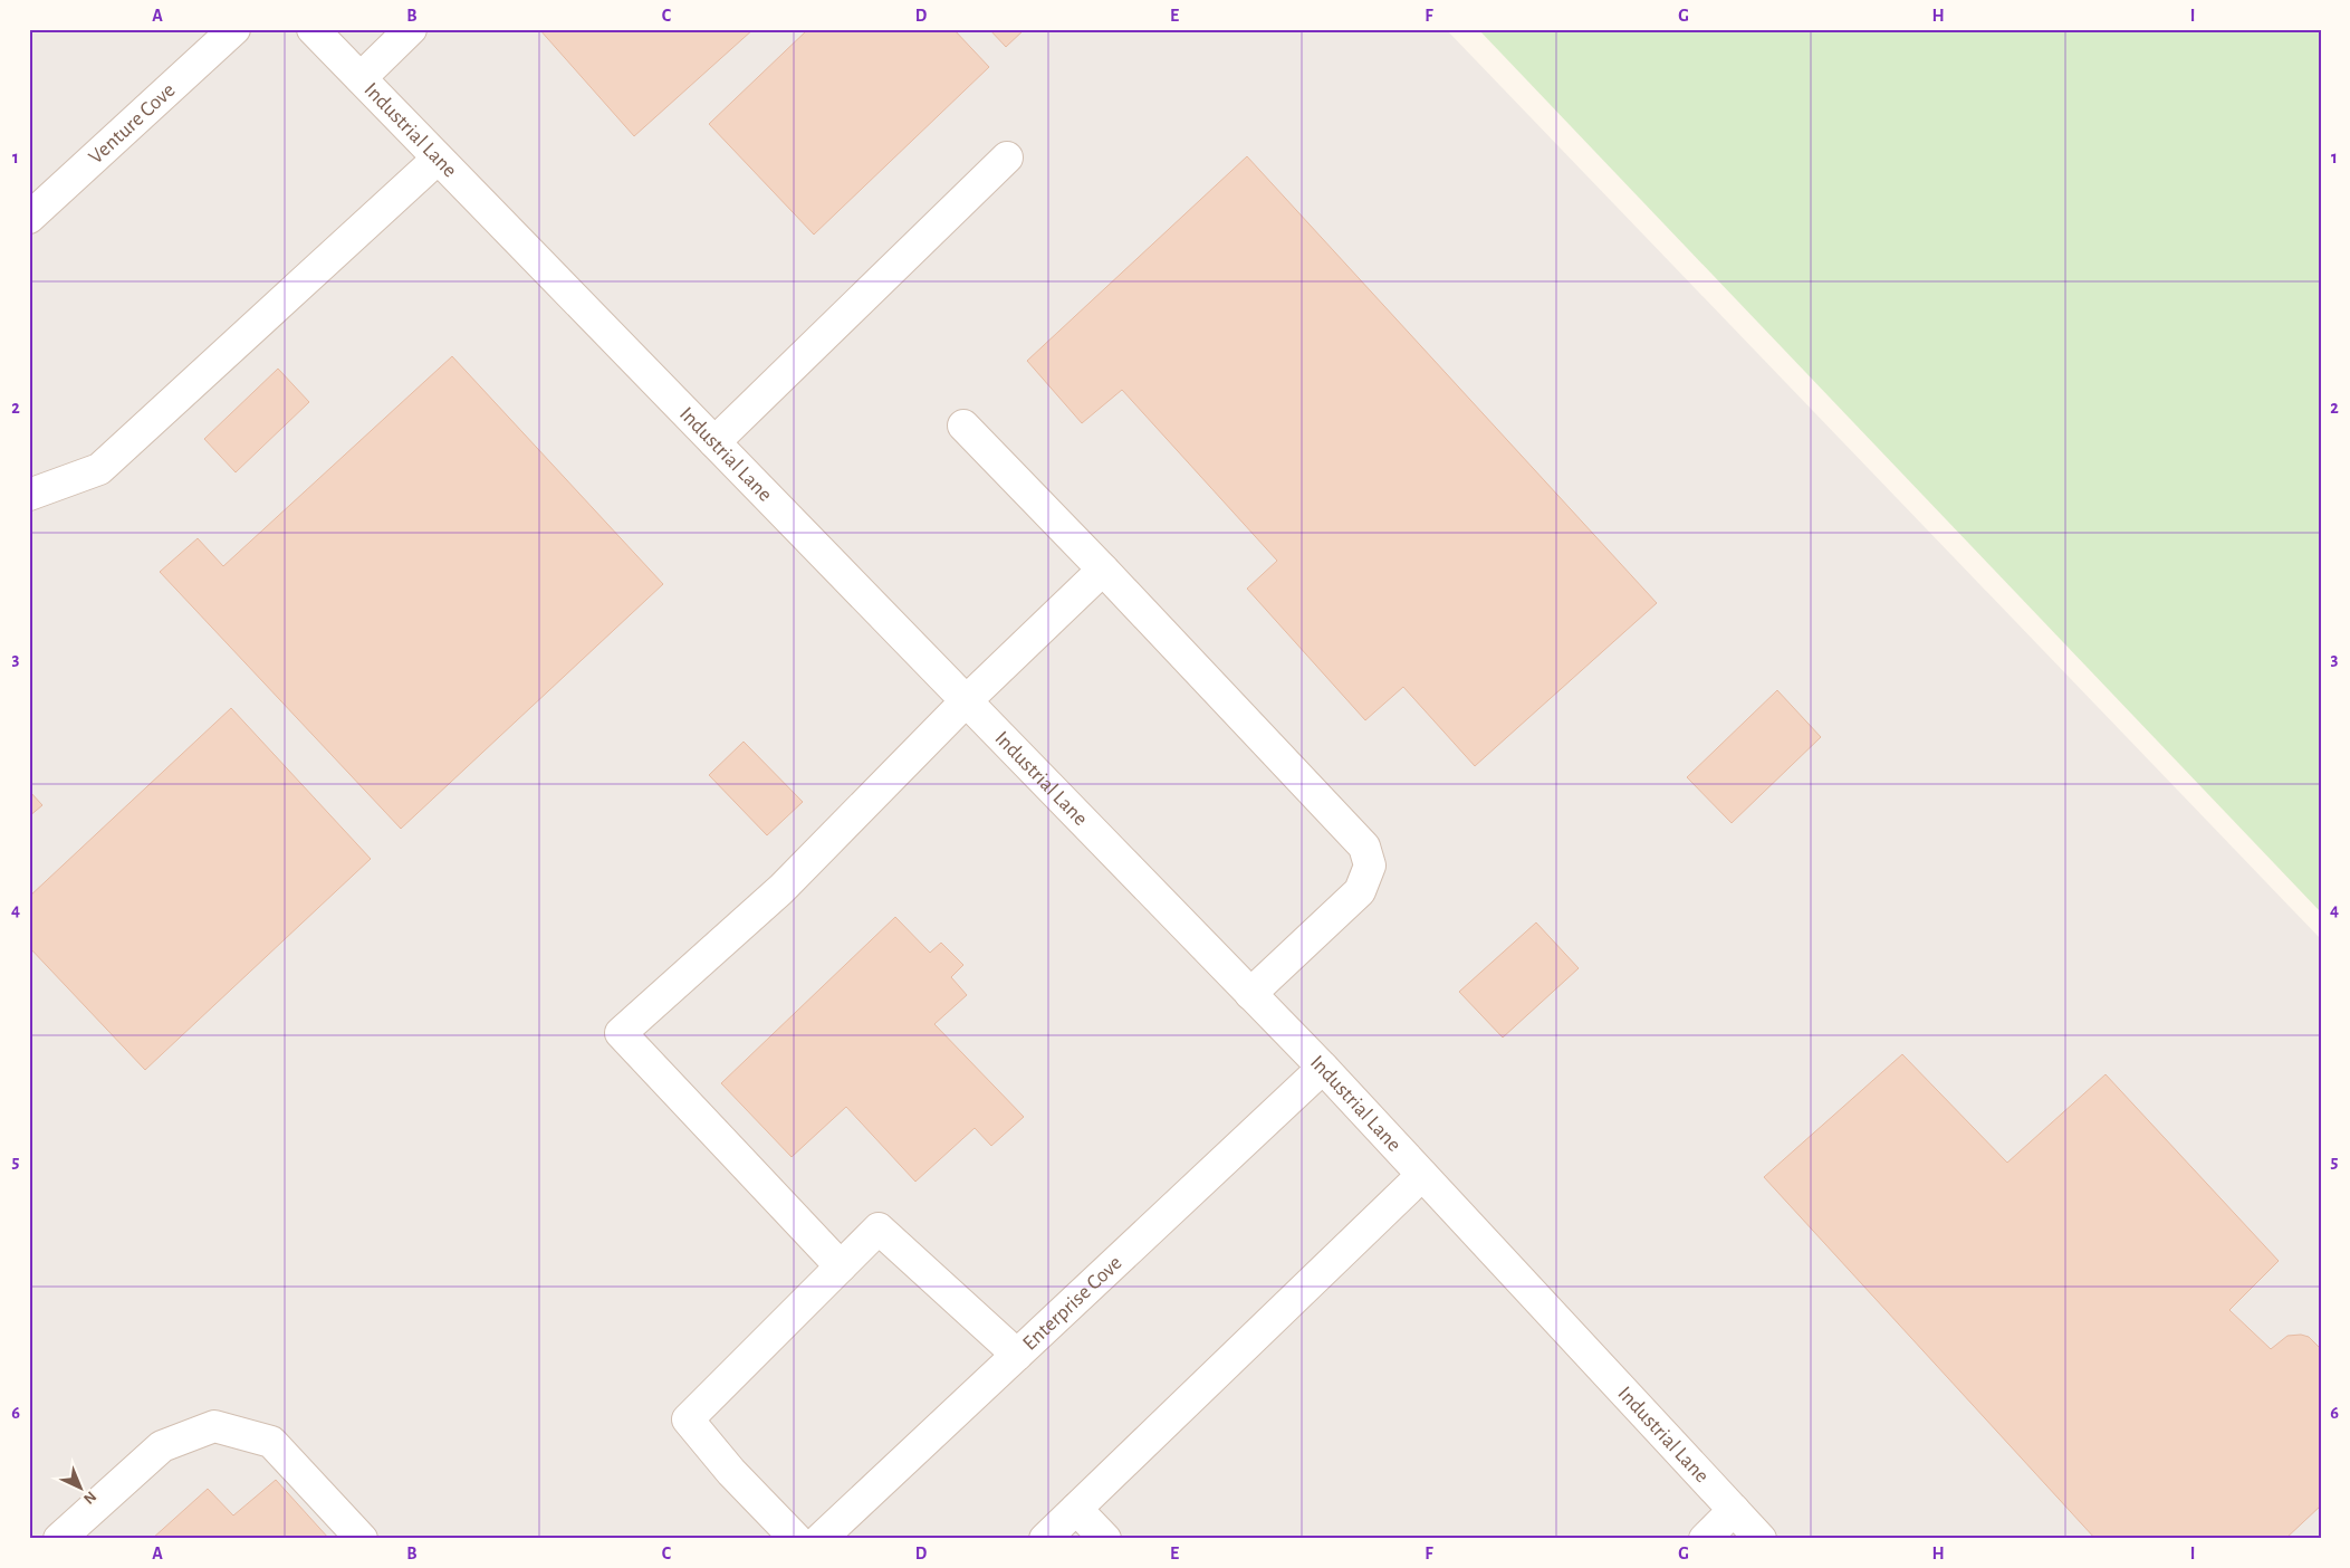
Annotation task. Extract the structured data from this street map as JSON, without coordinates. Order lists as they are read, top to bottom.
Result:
{
  "streets": {
    "street": ["Venture Cove", "Industrial Lane", "Enterprise Cove"]
  },
  "crossings": [
    ["Industrial Lane", "Enterprise Cove"]
  ],
  "north": "bottom right",
  "grid": {
    "columns": [
      "A",
      "B",
      "C",
      "D",
      "E",
      "F",
      "G",
      "H",
      "I"
    ],
    "rows": [
      "1",
      "2",
      "3",
      "4",
      "5",
      "6"
    ]
  }
}
